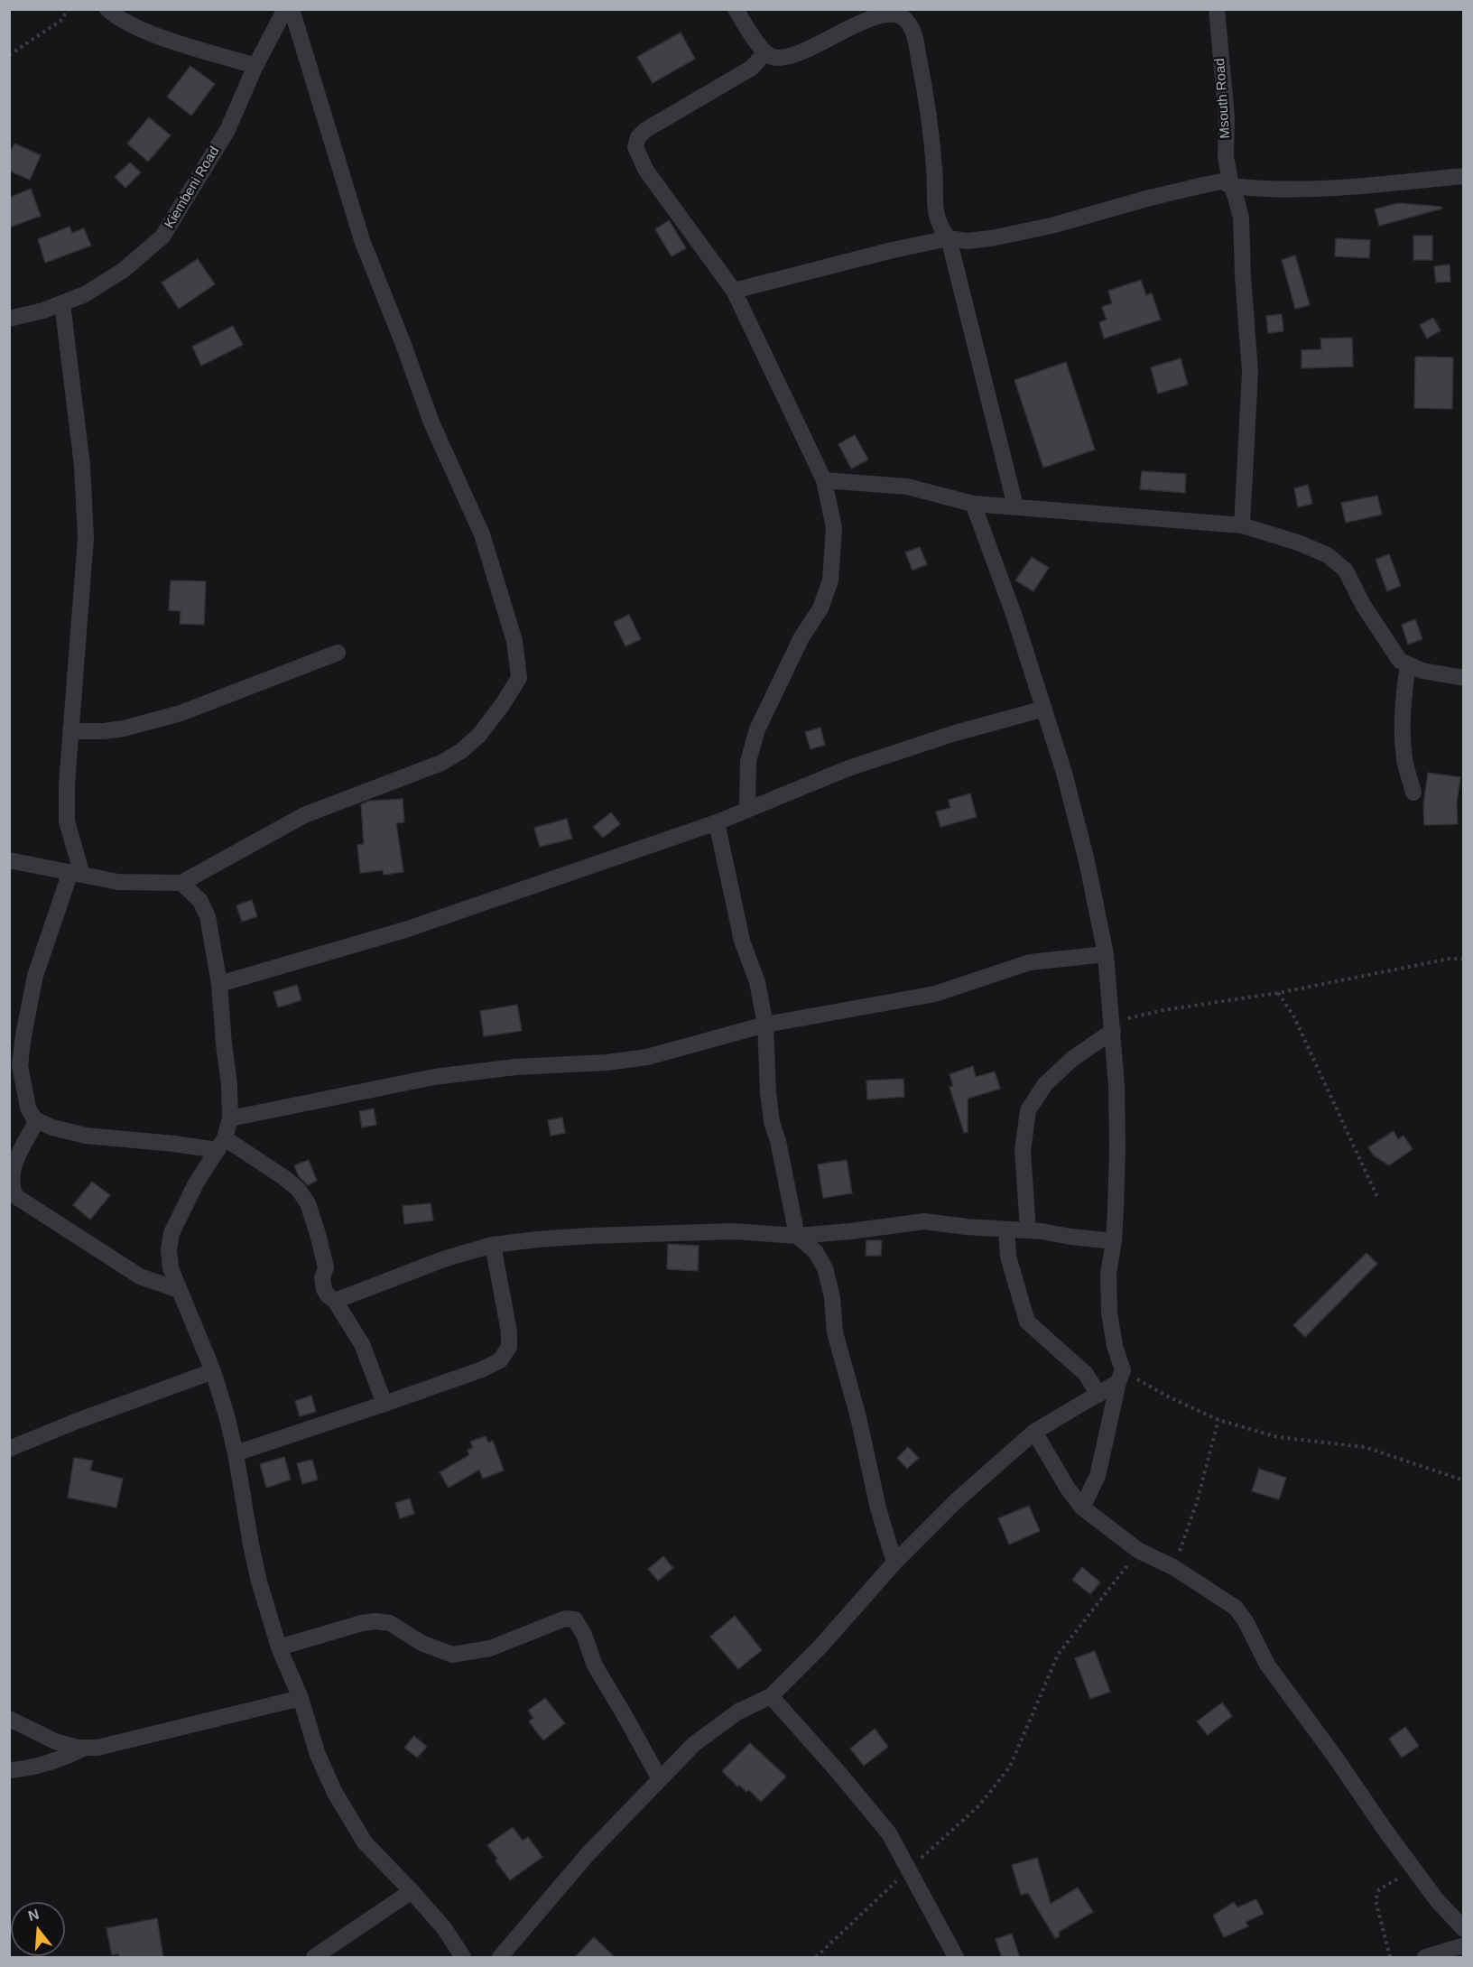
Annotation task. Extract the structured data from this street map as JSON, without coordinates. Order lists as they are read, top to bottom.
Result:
{
  "streets": {
    "street": ["Msouth Road", "Kiembeni Road"]
  },
  "north": "top"
}
